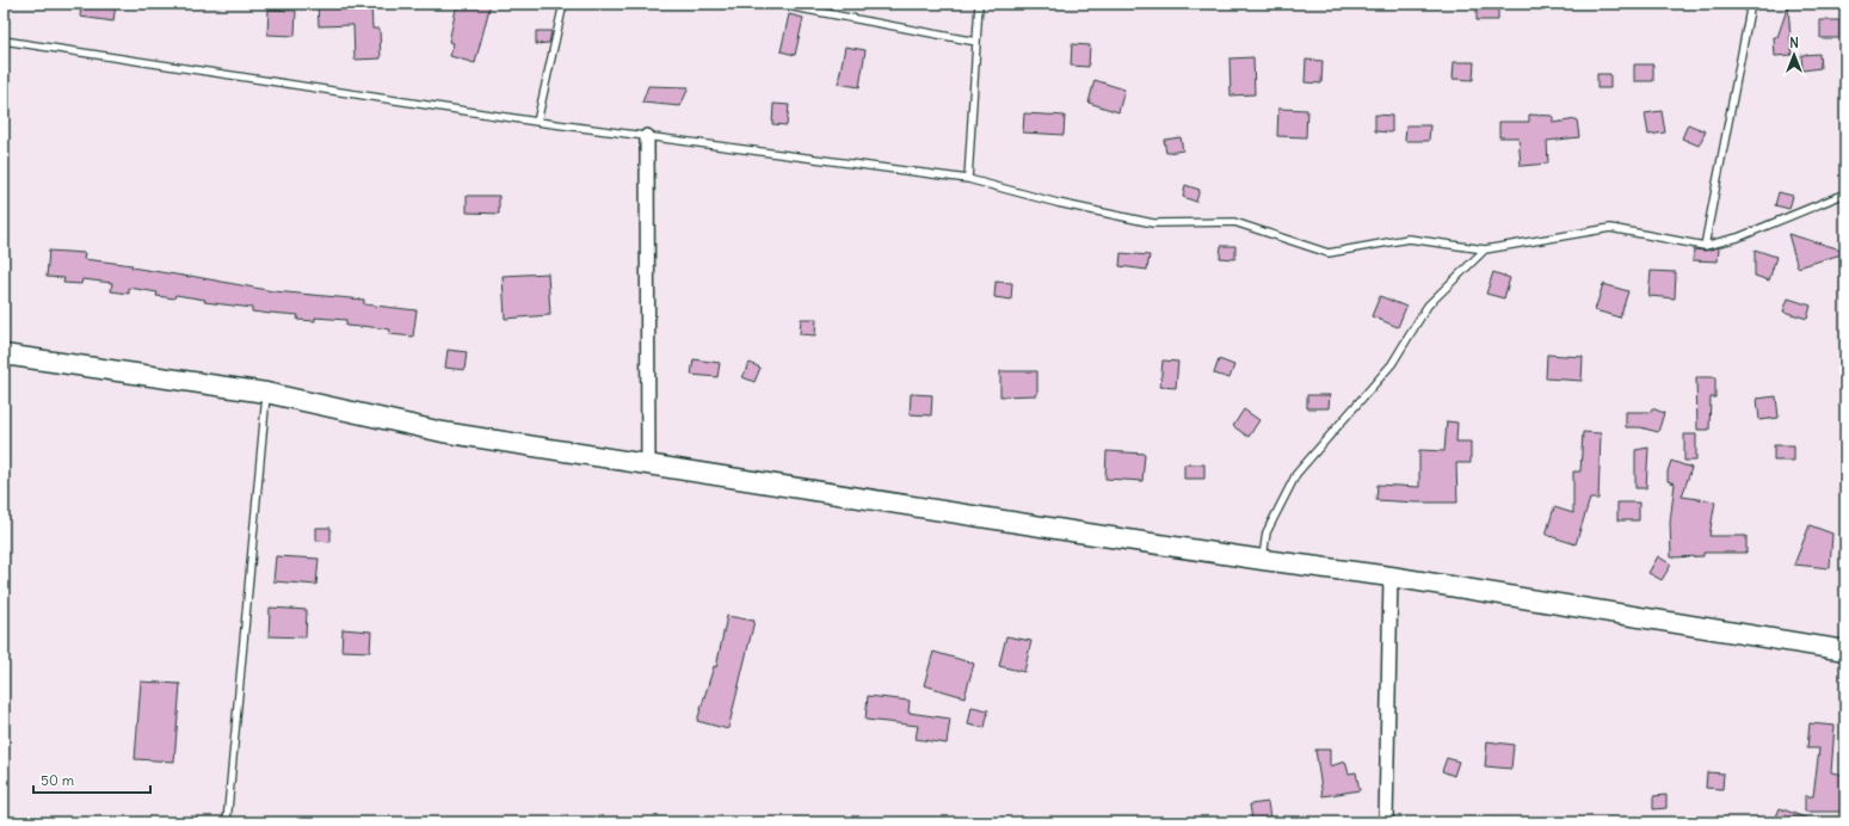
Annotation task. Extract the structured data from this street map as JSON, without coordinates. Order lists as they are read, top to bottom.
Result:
{
  "scale_bar": "50 m",
  "north": "top"
}
